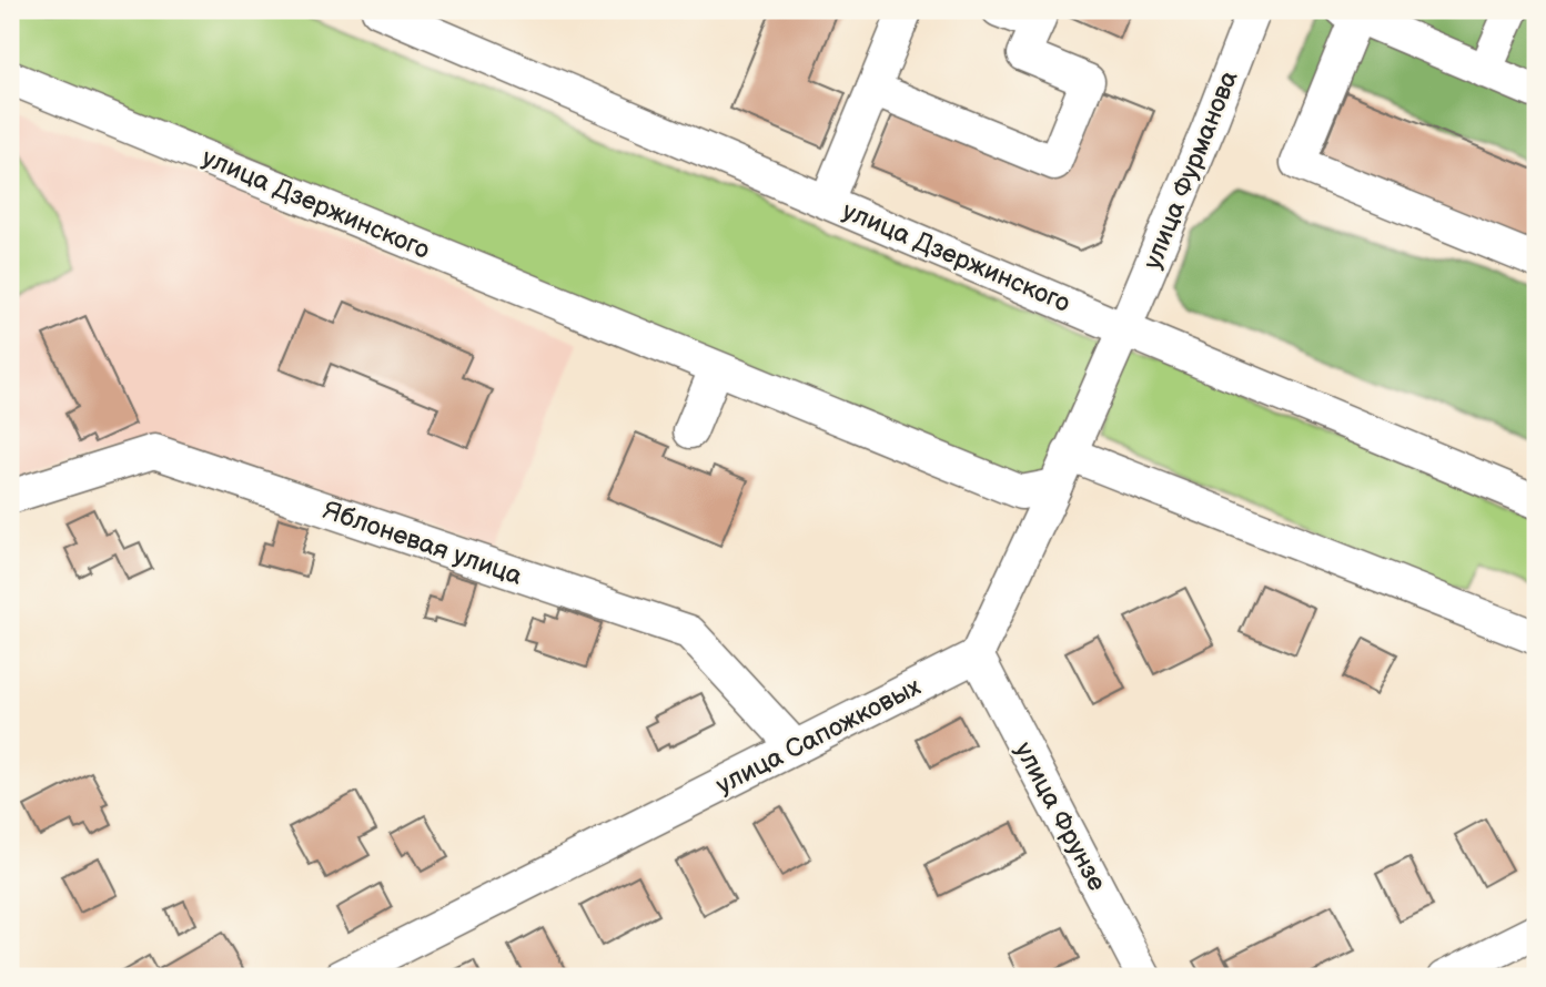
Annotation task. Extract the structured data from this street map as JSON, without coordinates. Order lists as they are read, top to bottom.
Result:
{
  "streets": {
    "street": [
      "улица Фурманова",
      "улица Дзержинского",
      "Яблоневая улица",
      "улица Сапожковых",
      "улица Фрунзе"
    ]
  },
  "crossings": [
    ["улица Фурманова", "улица Дзержинского"],
    ["Яблоневая улица", "улица Сапожковых"],
    ["улица Сапожковых", "улица Фрунзе"]
  ]
}
